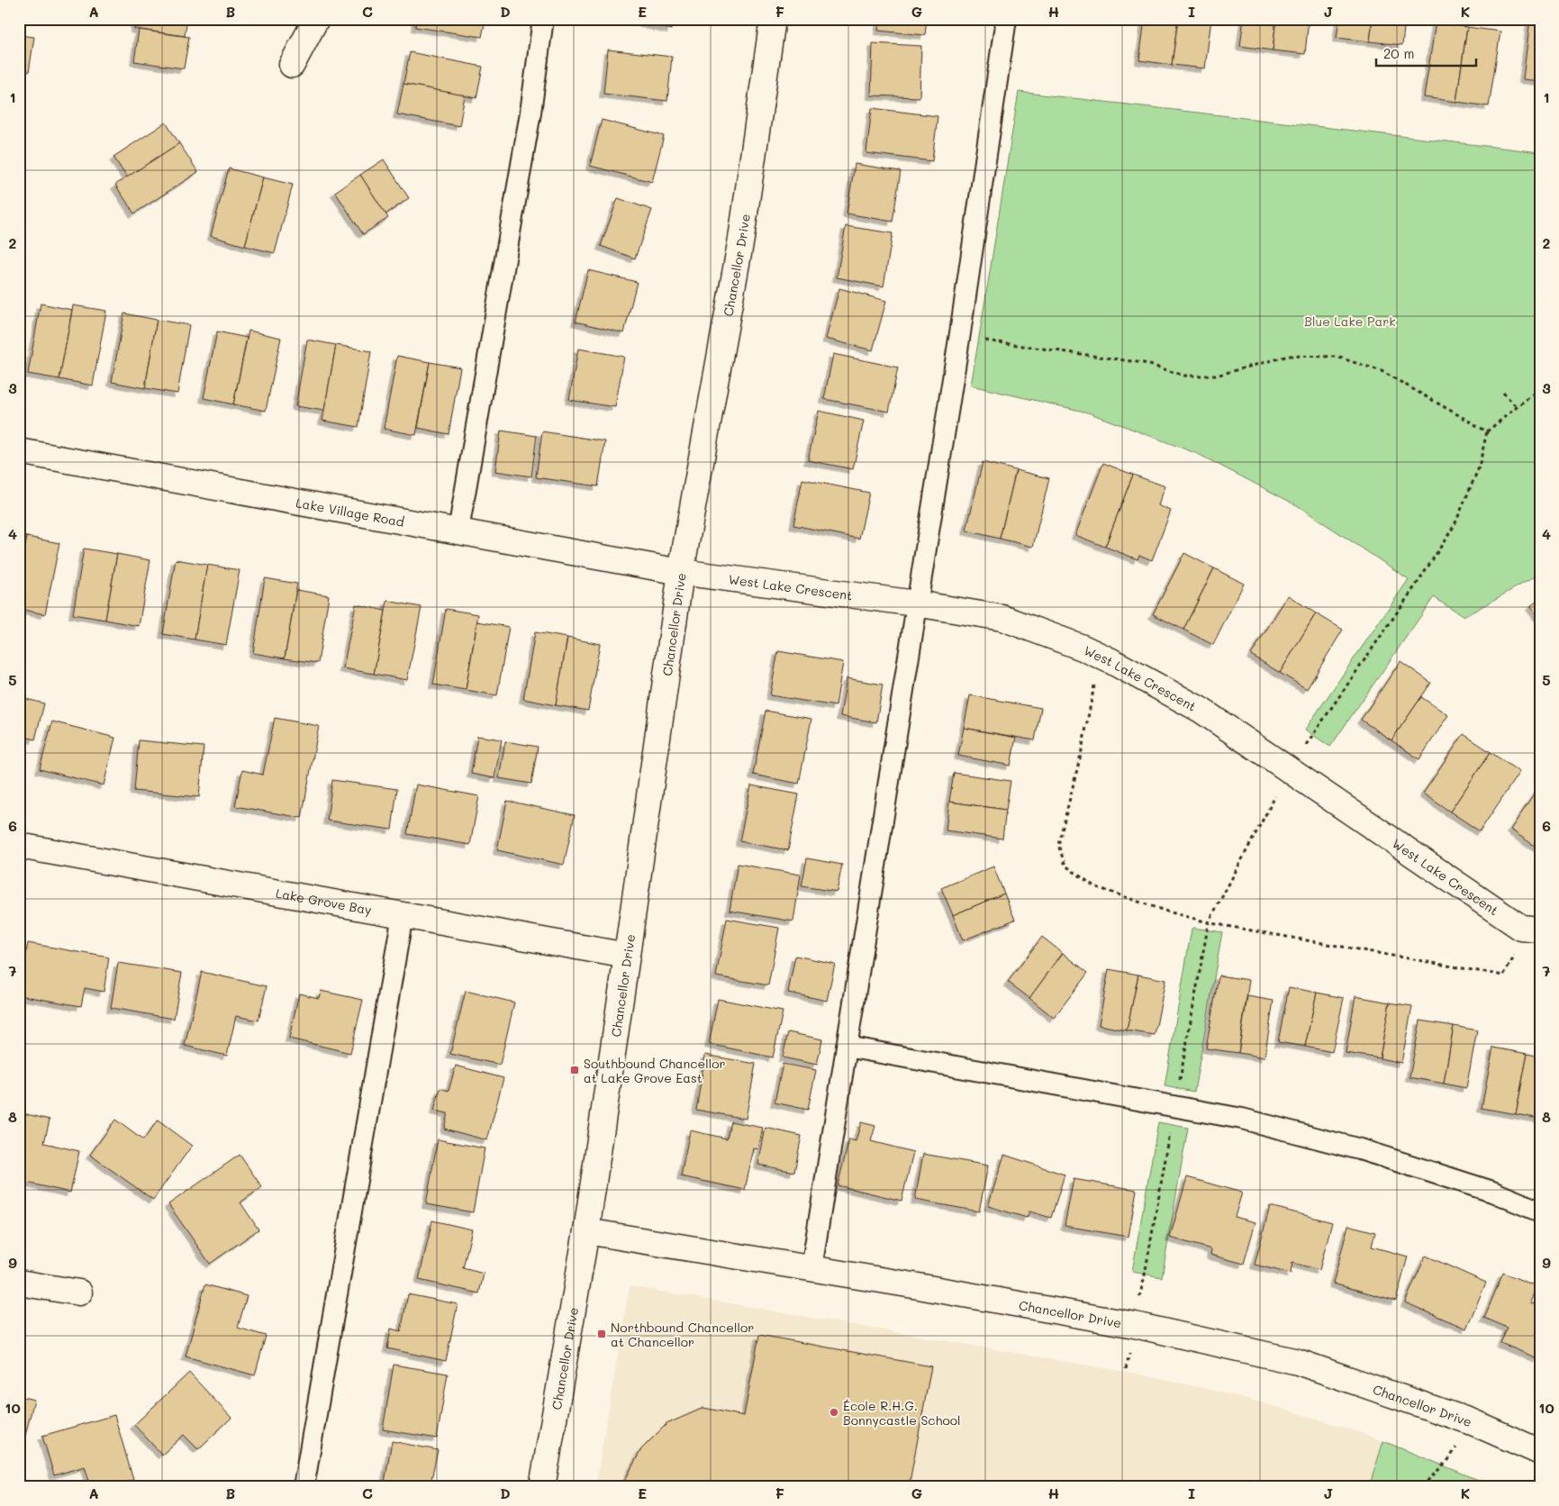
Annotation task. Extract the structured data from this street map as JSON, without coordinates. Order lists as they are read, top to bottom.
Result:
{
  "streets": {
    "street": [
      "Chancellor Drive",
      "Lake Village Road",
      "West Lake Crescent",
      "Lake Grove Bay"
    ]
  },
  "crossings": [
    ["Chancellor Drive", "Lake Village Road"],
    ["Chancellor Drive", "West Lake Crescent"],
    ["Chancellor Drive", "Lake Grove Bay"],
    ["Lake Village Road", "West Lake Crescent"]
  ],
  "parks": ["Blue Lake Park"],
  "places": {
    "transit": ["Southbound Chancellor at Lake Grove East", "Northbound Chancellor at Chancellor"],
    "other": ["École R.H.G. Bonnycastle School"]
  },
  "scale_bar": "20 m",
  "grid": {
    "columns": [
      "A",
      "B",
      "C",
      "D",
      "E",
      "F",
      "G",
      "H",
      "I",
      "J",
      "K"
    ],
    "rows": [
      "1",
      "2",
      "3",
      "4",
      "5",
      "6",
      "7",
      "8",
      "9",
      "10"
    ]
  }
}
